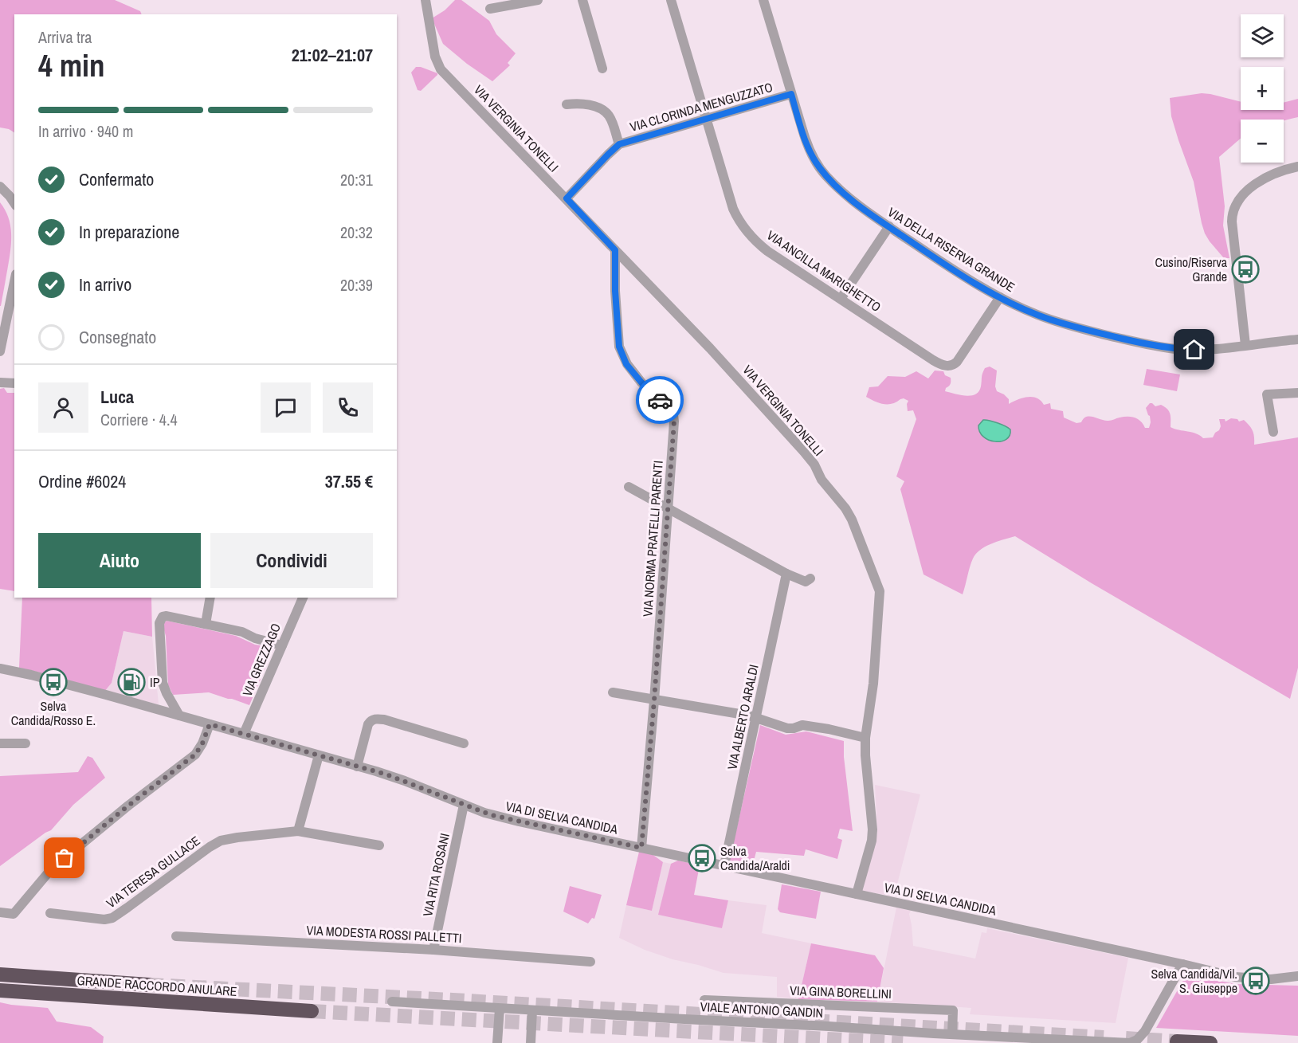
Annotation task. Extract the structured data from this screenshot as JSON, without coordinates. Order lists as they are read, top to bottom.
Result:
{
  "streets": {
    "highway": ["GRANDE RACCORDO ANULARE"],
    "street": [
      "VIA CLORINDA MENGUZZATO",
      "VIA VERGINIA TONELLI",
      "VIA DELLA RISERVA GRANDE",
      "VIA ANCILLA MARIGHETTO",
      "VIA NORMA PRATELLI PARENTI",
      "VIA GREZZAGO",
      "VIA ALBERTO ARALDI",
      "VIA DI SELVA CANDIDA",
      "VIA TERESA GULLACE",
      "VIA RITA ROSANI",
      "VIA MODESTA ROSSI PALLETTI",
      "VIA GINA BORELLINI",
      "VIALE ANTONIO GANDIN"
    ]
  },
  "crossings": [
    ["VIA CLORINDA MENGUZZATO", "VIA VERGINIA TONELLI"],
    ["VIA CLORINDA MENGUZZATO", "VIA DELLA RISERVA GRANDE"],
    ["VIA CLORINDA MENGUZZATO", "VIA ANCILLA MARIGHETTO"],
    ["VIA VERGINIA TONELLI", "VIA NORMA PRATELLI PARENTI"],
    ["VIA VERGINIA TONELLI", "VIA DI SELVA CANDIDA"],
    ["VIA DELLA RISERVA GRANDE", "VIA ANCILLA MARIGHETTO"],
    ["VIA NORMA PRATELLI PARENTI", "VIA DI SELVA CANDIDA"],
    ["VIA GREZZAGO", "VIA DI SELVA CANDIDA"],
    ["VIA ALBERTO ARALDI", "VIA DI SELVA CANDIDA"],
    ["VIA DI SELVA CANDIDA", "VIA RITA ROSANI"],
    ["VIA DI SELVA CANDIDA", "VIALE ANTONIO GANDIN"],
    ["VIA RITA ROSANI", "VIA MODESTA ROSSI PALLETTI"],
    ["VIA GINA BORELLINI", "VIALE ANTONIO GANDIN"]
  ],
  "places": {
    "bus stop": [
      "Cusino/Riserva Grande",
      "Selva Candida/Rosso E.",
      "Selva Candida/Araldi",
      "Selva Candida/Vil. S. Giuseppe"
    ],
    "fuel station": ["IP"]
  },
  "page": {
    "map_buttons": ["+", "−"],
    "heading": ["4 min", "Arriva tra", "21:02–21:07"],
    "panel": [
      "Luca",
      "Corriere · 4.4",
      "Ordine #6024",
      "37.55 €"
    ],
    "bar": "In arrivo · 940 m",
    "list": [
      ["Confermato", "20:31"],
      ["In preparazione", "20:32"],
      ["In arrivo", "20:39"],
      "Consegnato"
    ],
    "buttons": ["Aiuto", "Condividi"]
  }
}
